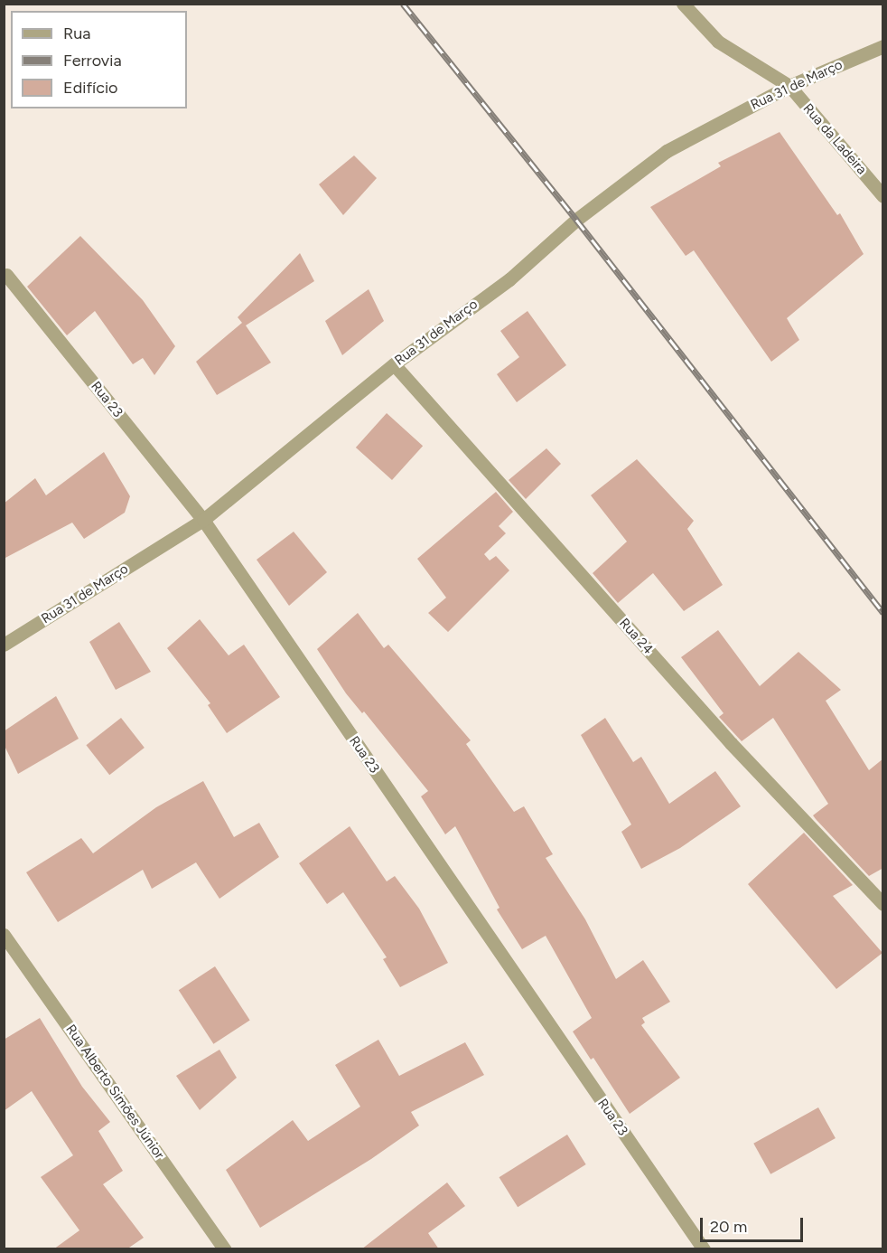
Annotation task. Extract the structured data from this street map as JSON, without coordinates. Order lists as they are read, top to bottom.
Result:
{
  "streets": {
    "street": [
      "Rua 31 de Março",
      "Rua da Ladeira",
      "Rua 23",
      "Rua 24",
      "Rua Alberto Simões Júnior"
    ]
  },
  "crossings": [
    ["Rua 31 de Março", "Rua da Ladeira"],
    ["Rua 31 de Março", "Rua 23"],
    ["Rua 31 de Março", "Rua 24"]
  ],
  "legend": ["Rua", "Ferrovia", "Edifício"],
  "scale_bar": "20 m"
}
